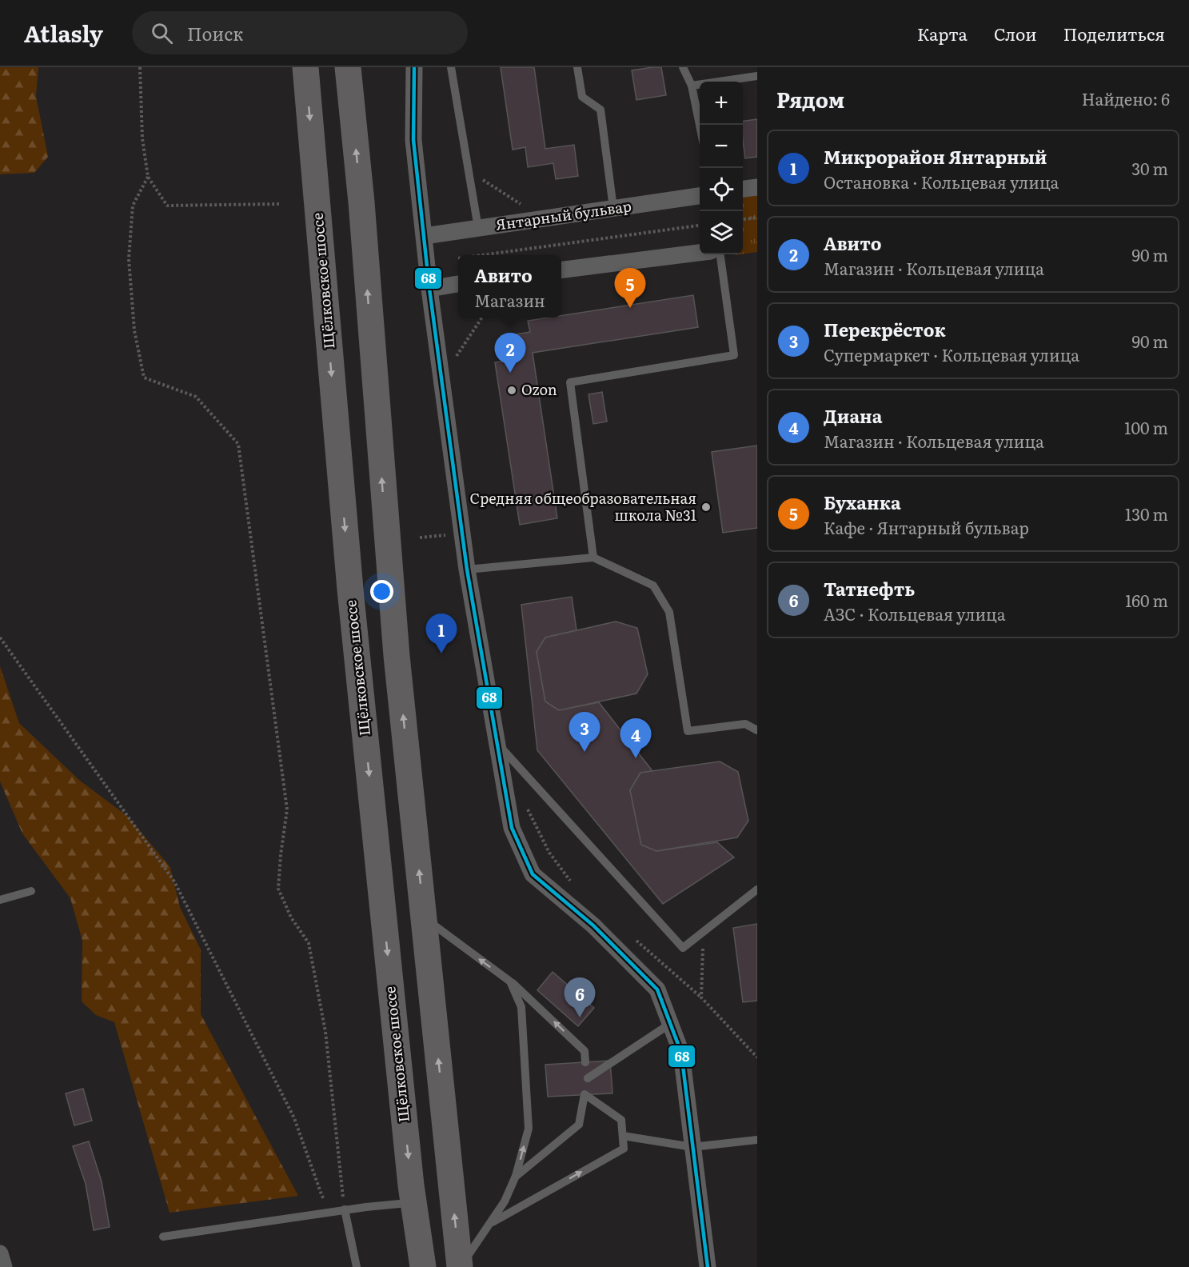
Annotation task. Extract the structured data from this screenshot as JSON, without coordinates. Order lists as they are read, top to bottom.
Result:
{
  "streets": {
    "main road": ["Щёлковское шоссе"],
    "street": ["Янтарный бульвар"]
  },
  "places": ["Ozon", "Средняя общеобразовательная школа №31"],
  "lines": ["transit line 68"],
  "page": {
    "header": "Atlasly",
    "search": "Поиск",
    "nav": ["Карта", "Слои", "Поделиться"],
    "heading": ["Рядом", "Найдено: 6"],
    "map_buttons": ["+", "−"],
    "list": [
      {
        "mark": "1",
        "name": "Микрорайон Янтарный",
        "note": "Остановка · Кольцевая улица",
        "value": "30 m"
      },
      {
        "mark": "2",
        "name": "Авито",
        "note": "Магазин · Кольцевая улица",
        "value": "90 m"
      },
      {
        "mark": "3",
        "name": "Перекрёсток",
        "note": "Супермаркет · Кольцевая улица",
        "value": "90 m"
      },
      {
        "mark": "4",
        "name": "Диана",
        "note": "Магазин · Кольцевая улица",
        "value": "100 m"
      },
      {
        "mark": "5",
        "name": "Буханка",
        "note": "Кафе · Янтарный бульвар",
        "value": "130 m"
      },
      {
        "mark": "6",
        "name": "Татнефть",
        "note": "АЗС · Кольцевая улица",
        "value": "160 m"
      }
    ],
    "popup": ["Авито", "Магазин"],
    "pins": [
      "5",
      "2",
      "1",
      "3",
      "4",
      "6"
    ]
  }
}
